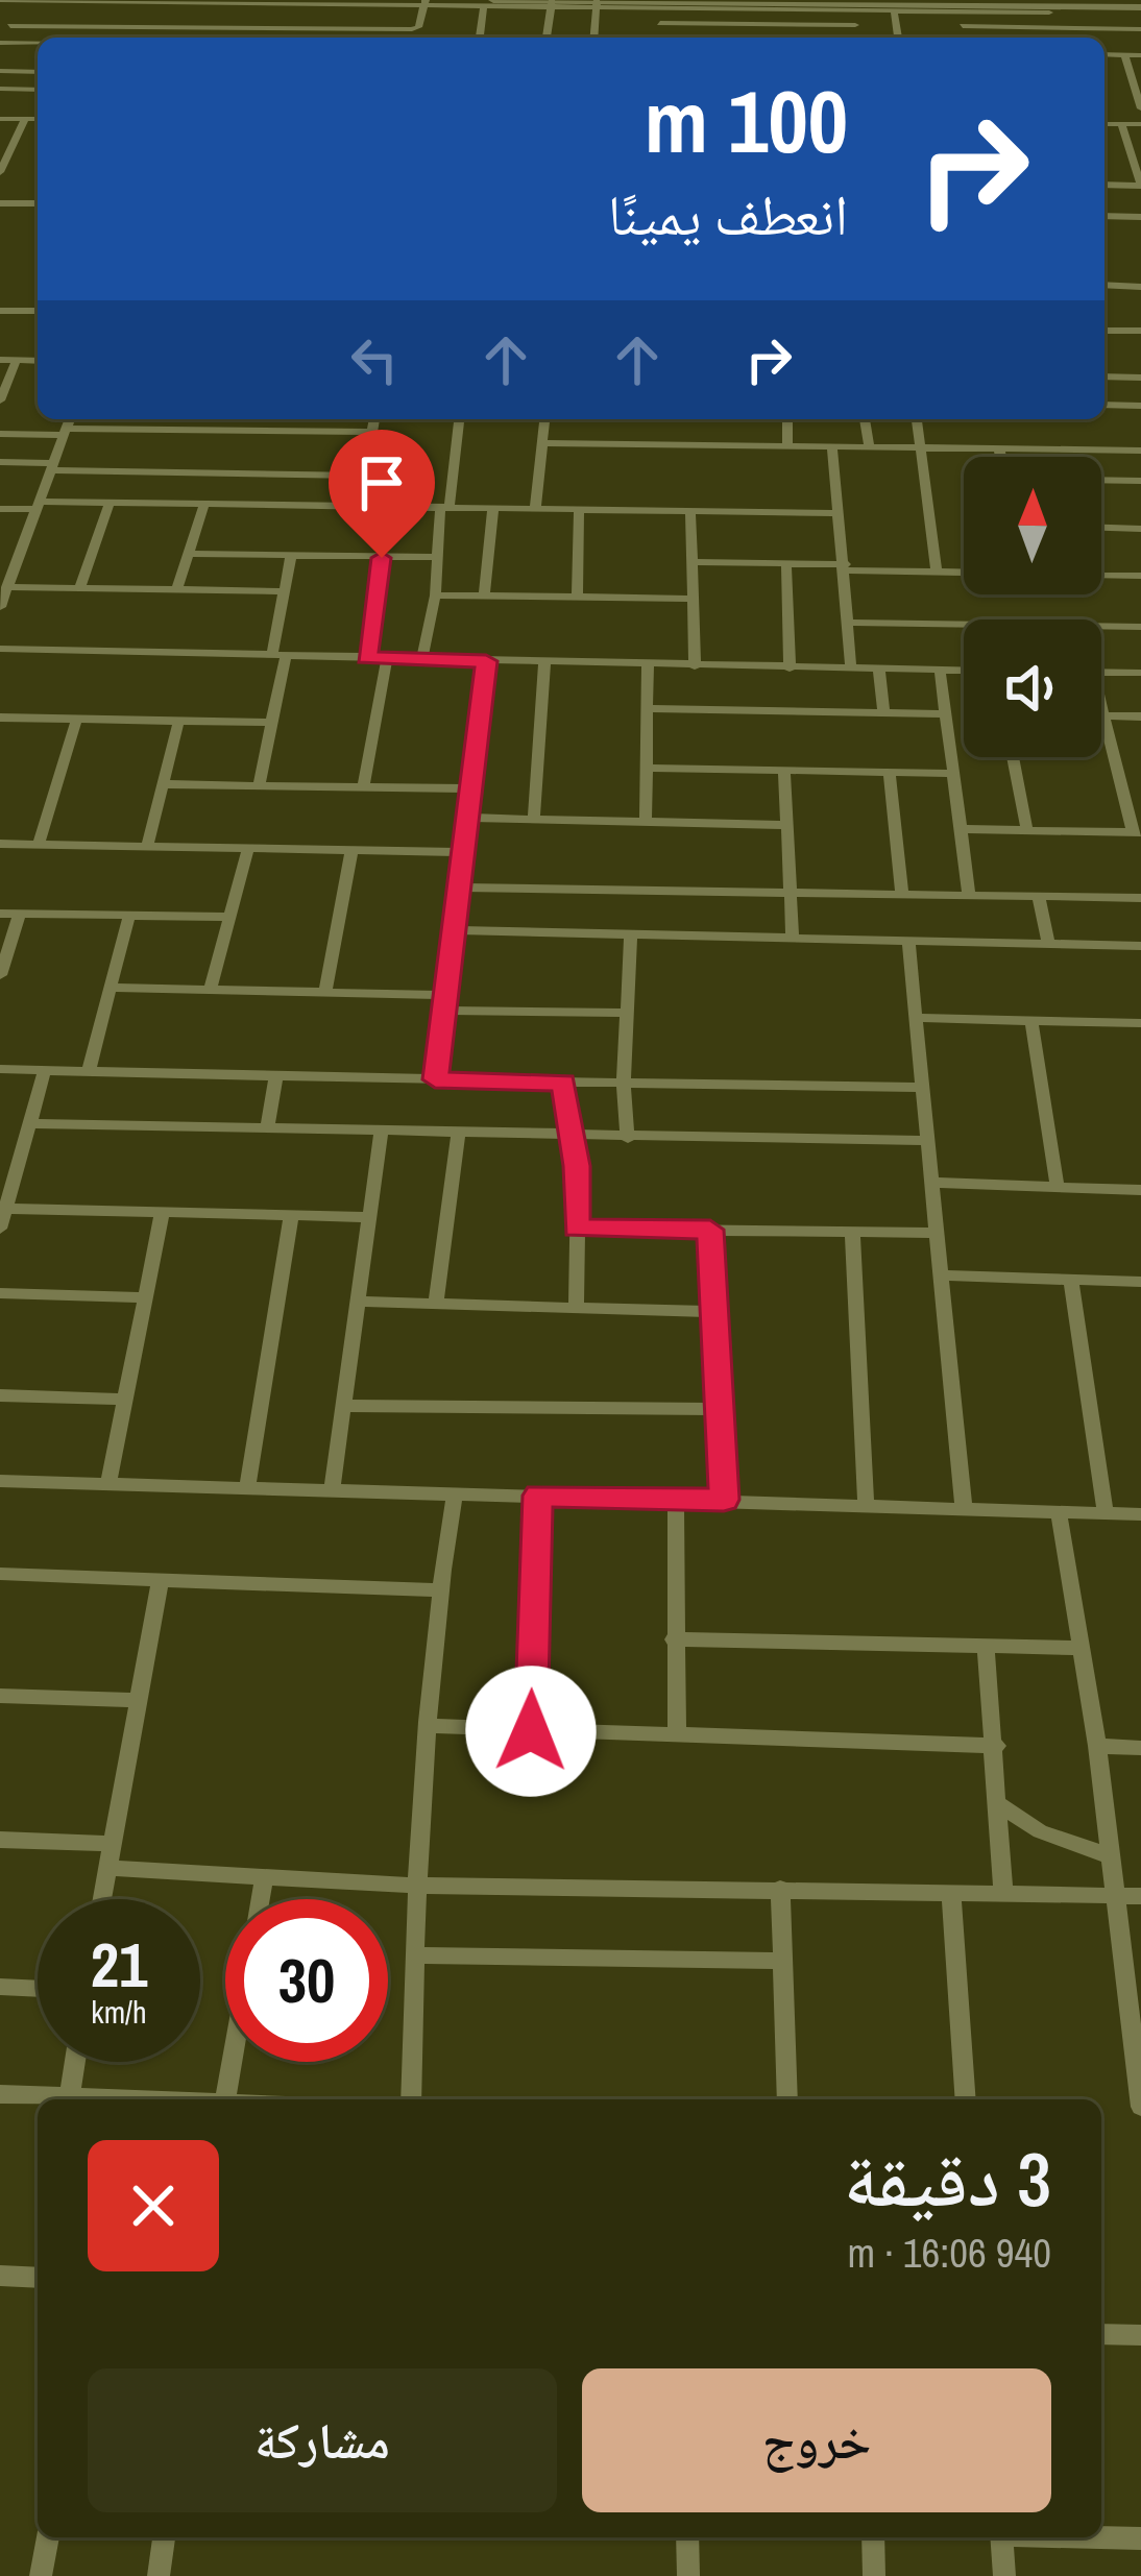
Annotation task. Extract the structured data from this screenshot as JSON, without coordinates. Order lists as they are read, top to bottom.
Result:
{
  "north": "top",
  "page": {
    "turn": ["100 m", "انعطف يمينًا"],
    "speed": "21 km/h",
    "limit": "30",
    "heading": ["3 دقيقة", "940 m · 16:06"],
    "buttons": ["خروج", "مشاركة"]
  }
}
